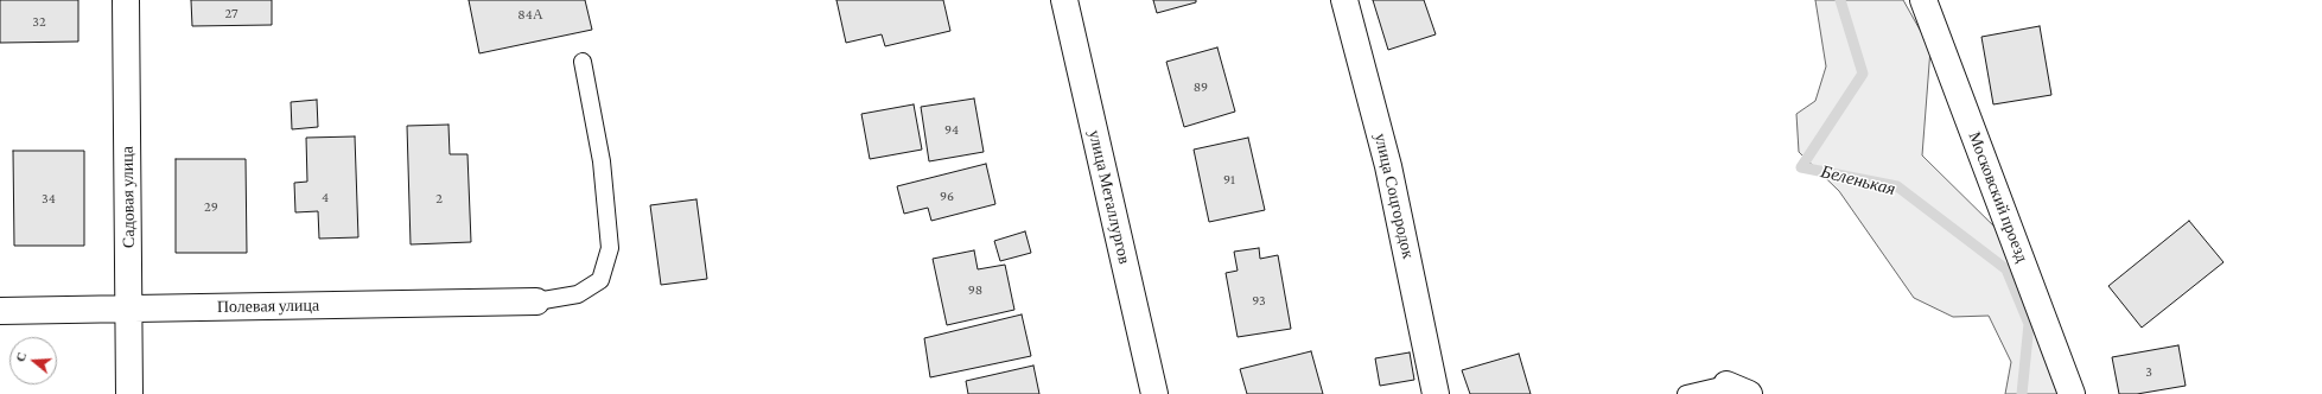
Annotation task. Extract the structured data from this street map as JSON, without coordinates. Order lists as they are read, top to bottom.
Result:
{
  "streets": {
    "street": [
      "улица Соцгородок",
      "Садовая улица",
      "улица Металлургов",
      "Московский проезд",
      "Полевая улица"
    ]
  },
  "crossings": [
    ["Садовая улица", "Полевая улица"]
  ],
  "water": ["Беленькая"],
  "house_numbers": [
    "27",
    "84А",
    "32",
    "89",
    "94",
    "91",
    "96",
    "4",
    "34",
    "2",
    "29",
    "98",
    "93",
    "3"
  ],
  "north": "left"
}
